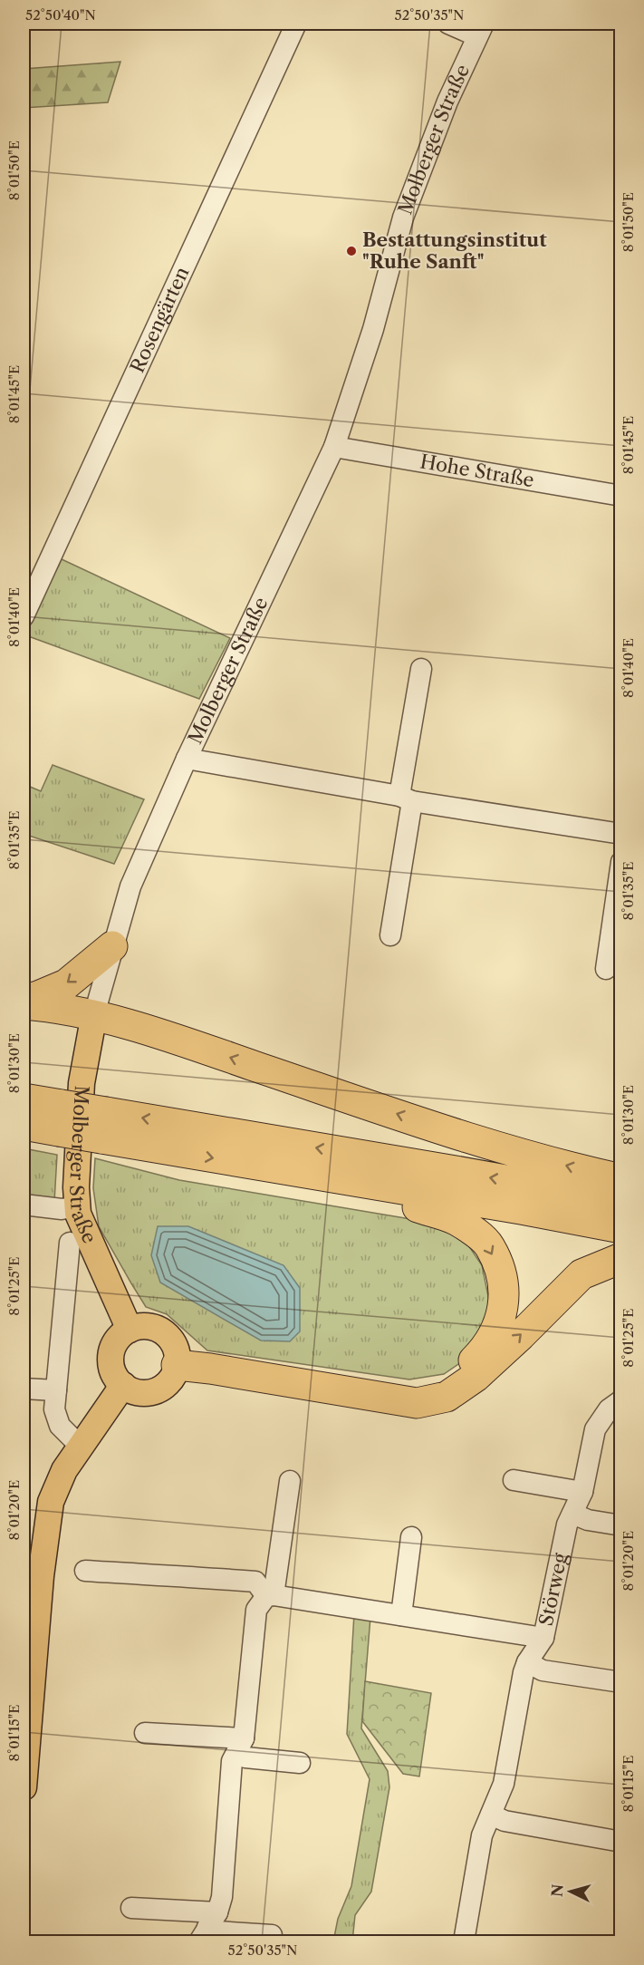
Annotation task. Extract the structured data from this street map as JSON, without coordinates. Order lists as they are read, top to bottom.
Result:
{
  "streets": {
    "main road": ["Molberger Straße"],
    "street": ["Rosengärten", "Hohe Straße", "Störweg"]
  },
  "crossings": [
    ["Molberger Straße", "Hohe Straße"]
  ],
  "places": ["Bestattungsinstitut \"Ruhe Sanft\""],
  "north": "left",
  "coordinates": [
    "52°50'40\"N",
    "52°50'35\"N",
    "8°01'50\"E",
    "8°01'45\"E",
    "8°01'40\"E",
    "8°01'35\"E",
    "8°01'30\"E",
    "8°01'25\"E",
    "8°01'20\"E",
    "8°01'15\"E"
  ]
}
